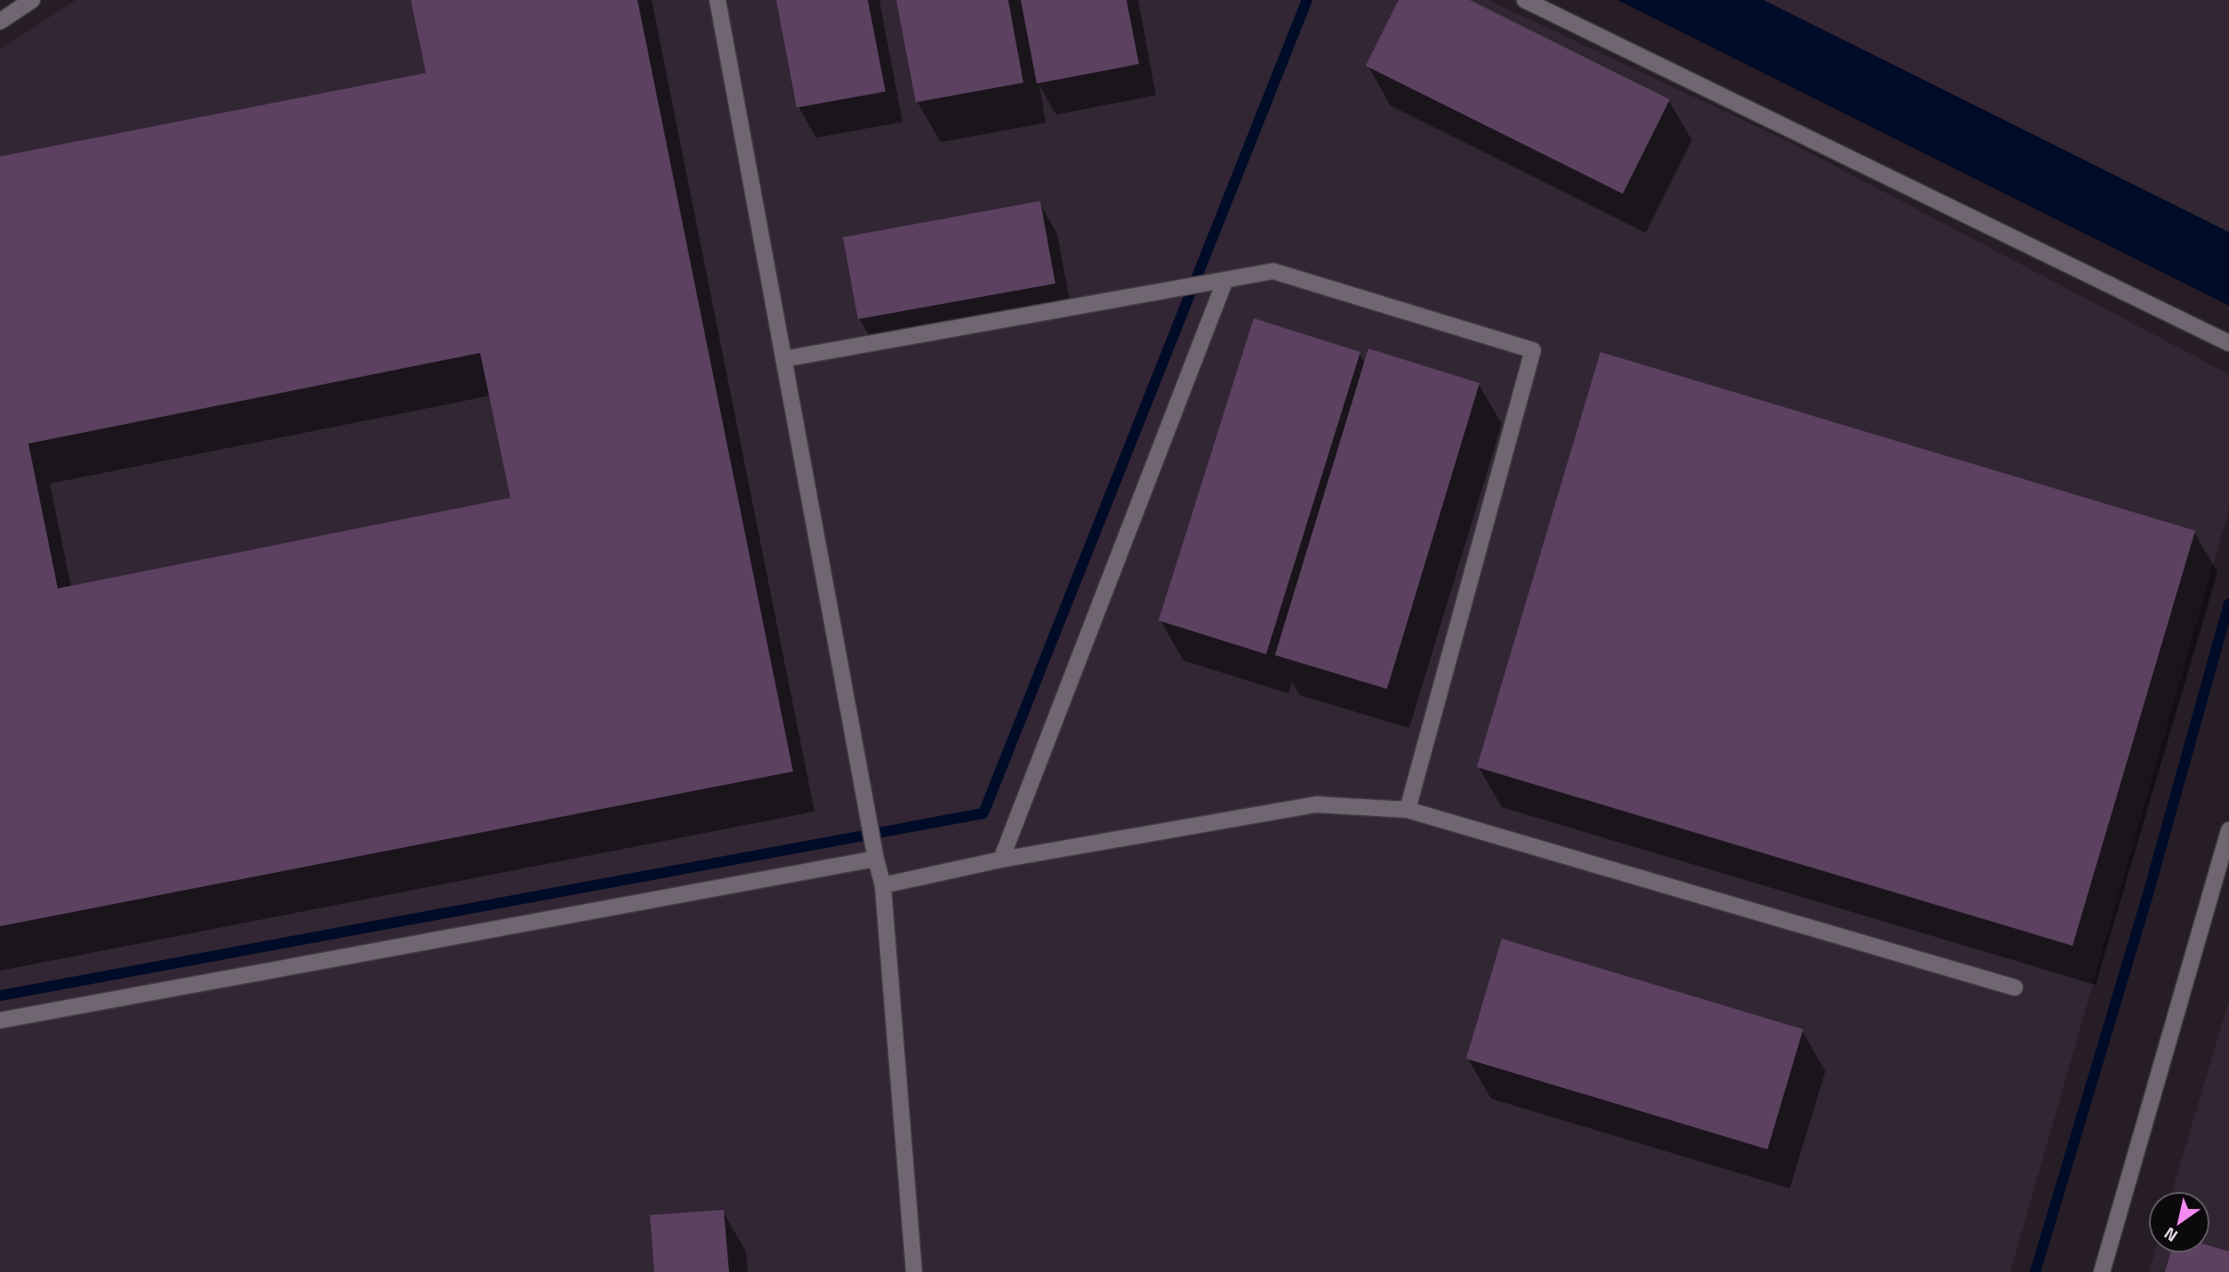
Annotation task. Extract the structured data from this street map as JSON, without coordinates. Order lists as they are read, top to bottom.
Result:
{
  "north": "bottom left"
}
